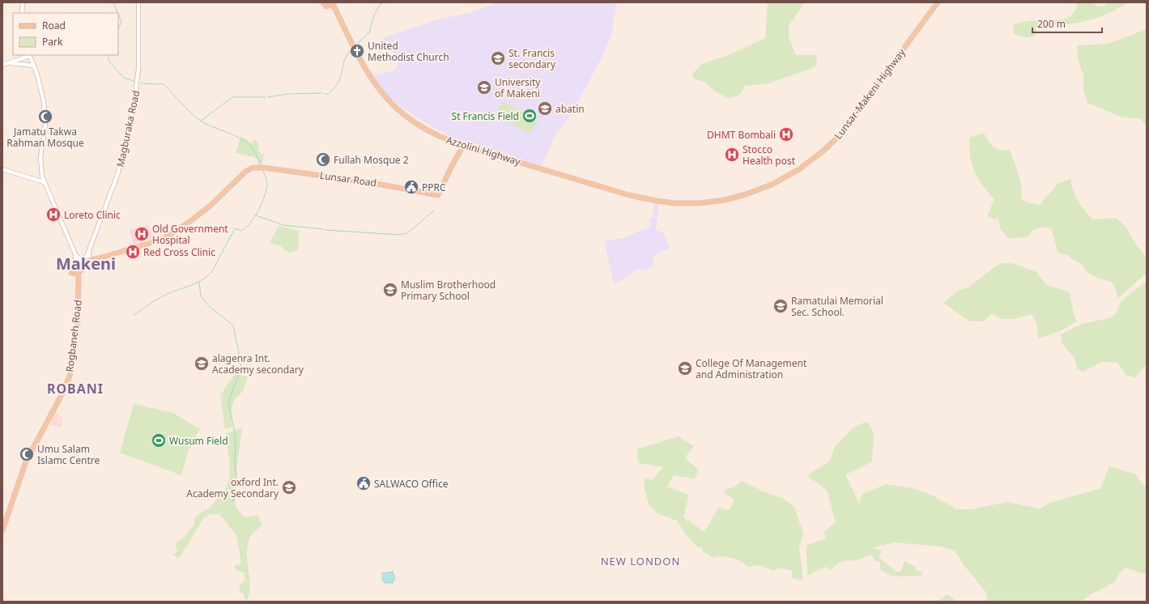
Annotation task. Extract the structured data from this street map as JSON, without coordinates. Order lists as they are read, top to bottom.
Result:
{
  "streets": {
    "main road": [
      "Lunsar-Makeni Highway",
      "Azzolini Highway",
      "Lunsar Road",
      "Rogbaneh Road"
    ],
    "street": ["Magburaka Road"]
  },
  "crossings": [
    ["Lunsar-Makeni Highway", "Azzolini Highway"],
    ["Azzolini Highway", "Lunsar Road"]
  ],
  "districts": ["Makeni", "ROBANI", "NEW LONDON"],
  "places": {
    "church": ["United Methodist Church"],
    "school or university": [
      "St. Francis secondary",
      "University of Makeni",
      "abatin",
      "Muslim Brotherhood Primary School",
      "Ramatulai Memorial Sec. School.",
      "alagenra Int. Academy secondary",
      "College Of Management and Administration",
      "oxford Int. Academy Secondary"
    ],
    "sports": ["St Francis Field", "Wusum Field"],
    "mosque": ["Jamatu Takwa Rahman Mosque", "Fullah Mosque 2", "Umu Salam Islamc Centre"],
    "hospital": [
      "DHMT Bombali",
      "Stocco Health post",
      "Loreto Clinic",
      "Old Government Hospital",
      "Red Cross Clinic"
    ],
    "public building": ["PPRC", "SALWACO Office"]
  },
  "legend": ["Road", "Park"],
  "scale_bar": "200 m"
}
